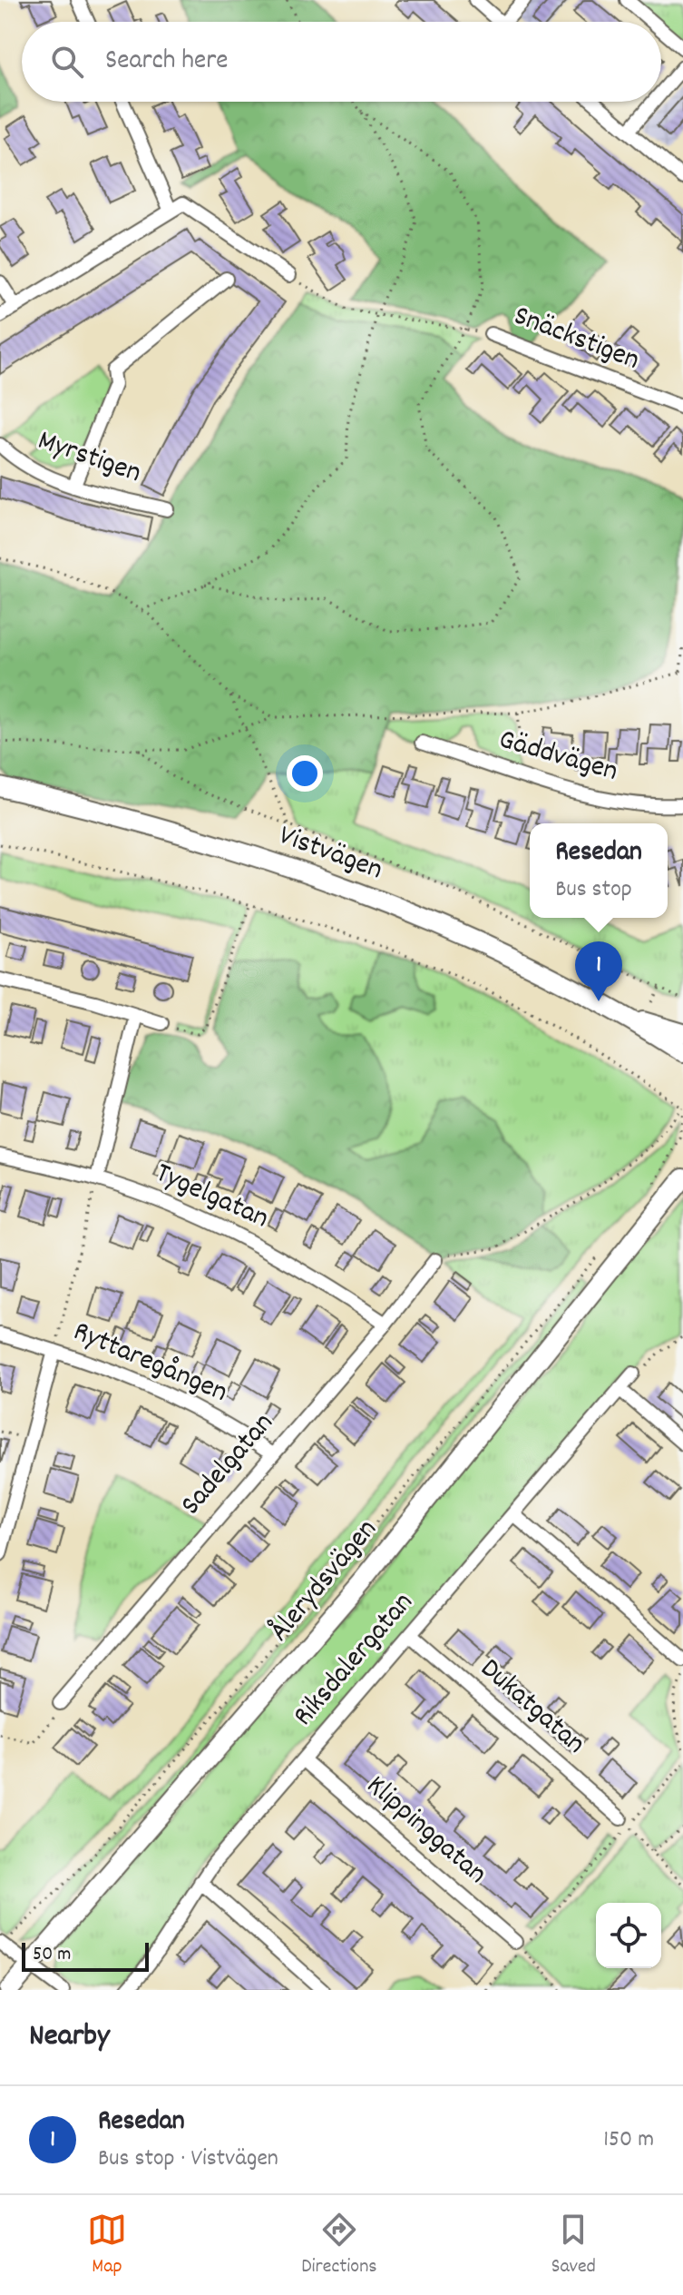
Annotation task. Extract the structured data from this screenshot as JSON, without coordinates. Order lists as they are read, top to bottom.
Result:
{
  "streets": {
    "main road": ["Vistvägen", "Ålerydsvägen"],
    "street": [
      "Snäckstigen",
      "Myrstigen",
      "Gäddvägen",
      "Tygelgatan",
      "Ryttaregången",
      "Sadelgatan",
      "Riksdalergatan",
      "Dukatgatan",
      "Klippinggatan"
    ]
  },
  "crossings": [
    ["Tygelgatan", "Sadelgatan"],
    ["Ryttaregången", "Sadelgatan"],
    ["Riksdalergatan", "Dukatgatan"],
    ["Riksdalergatan", "Klippinggatan"]
  ],
  "scale_bar": "50 m",
  "page": {
    "search": "Search here",
    "popup": ["Resedan", "Bus stop"],
    "pins": "1",
    "scale": "50 m",
    "heading": "Nearby",
    "list": [
      {
        "mark": "1",
        "name": "Resedan",
        "note": "Bus stop · Vistvägen",
        "value": "150 m"
      }
    ],
    "nav": ["Map", "Directions", "Saved"]
  }
}
